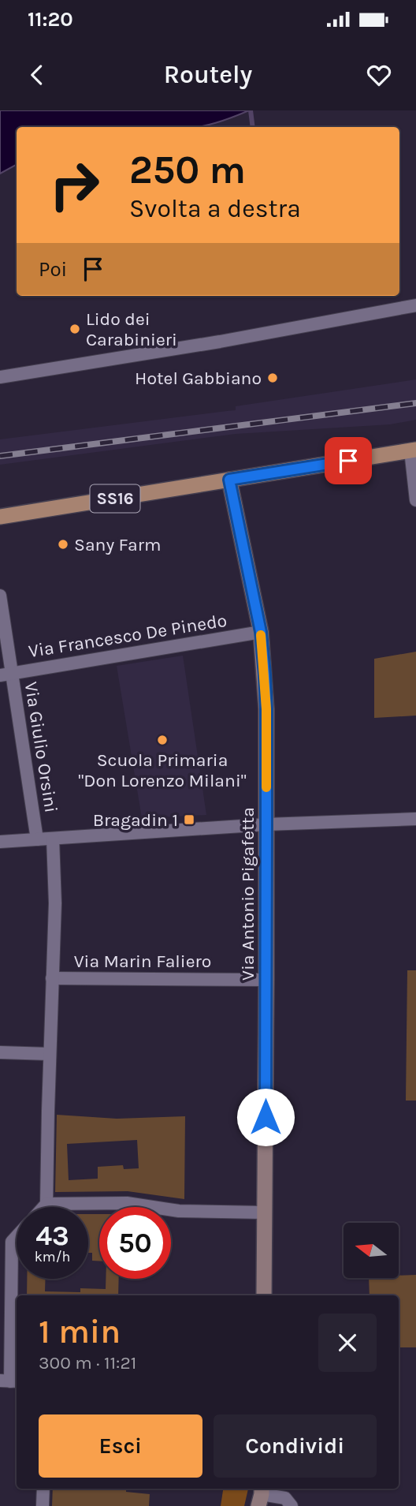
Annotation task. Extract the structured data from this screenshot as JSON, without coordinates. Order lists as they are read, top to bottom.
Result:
{
  "streets": {
    "main road": ["SS16", "Via Antonio Pigafetta"],
    "street": ["Via Francesco De Pinedo", "Via Giulio Orsini", "Via Marin Faliero"]
  },
  "crossings": [
    ["SS16", "Via Antonio Pigafetta"],
    ["Via Francesco De Pinedo", "Via Giulio Orsini"],
    ["Via Francesco De Pinedo", "Via Antonio Pigafetta"],
    ["Via Giulio Orsini", "Via Marin Faliero"],
    ["Via Antonio Pigafetta", "Via Marin Faliero"]
  ],
  "places": {
    "other": [
      "Lido dei Carabinieri",
      "Hotel Gabbiano",
      "Sany Farm",
      "Scuola Primaria \"Don Lorenzo Milani\""
    ],
    "transit": ["Bragadin 1"]
  },
  "north": "left",
  "page": {
    "status": "11:20",
    "header": "Routely",
    "turn": ["250 m", "Svolta a destra"],
    "then": "Poi",
    "speed": "43 km/h",
    "limit": "50",
    "heading": ["1 min", "300 m · 11:21"],
    "buttons": ["Esci", "Condividi"]
  }
}
